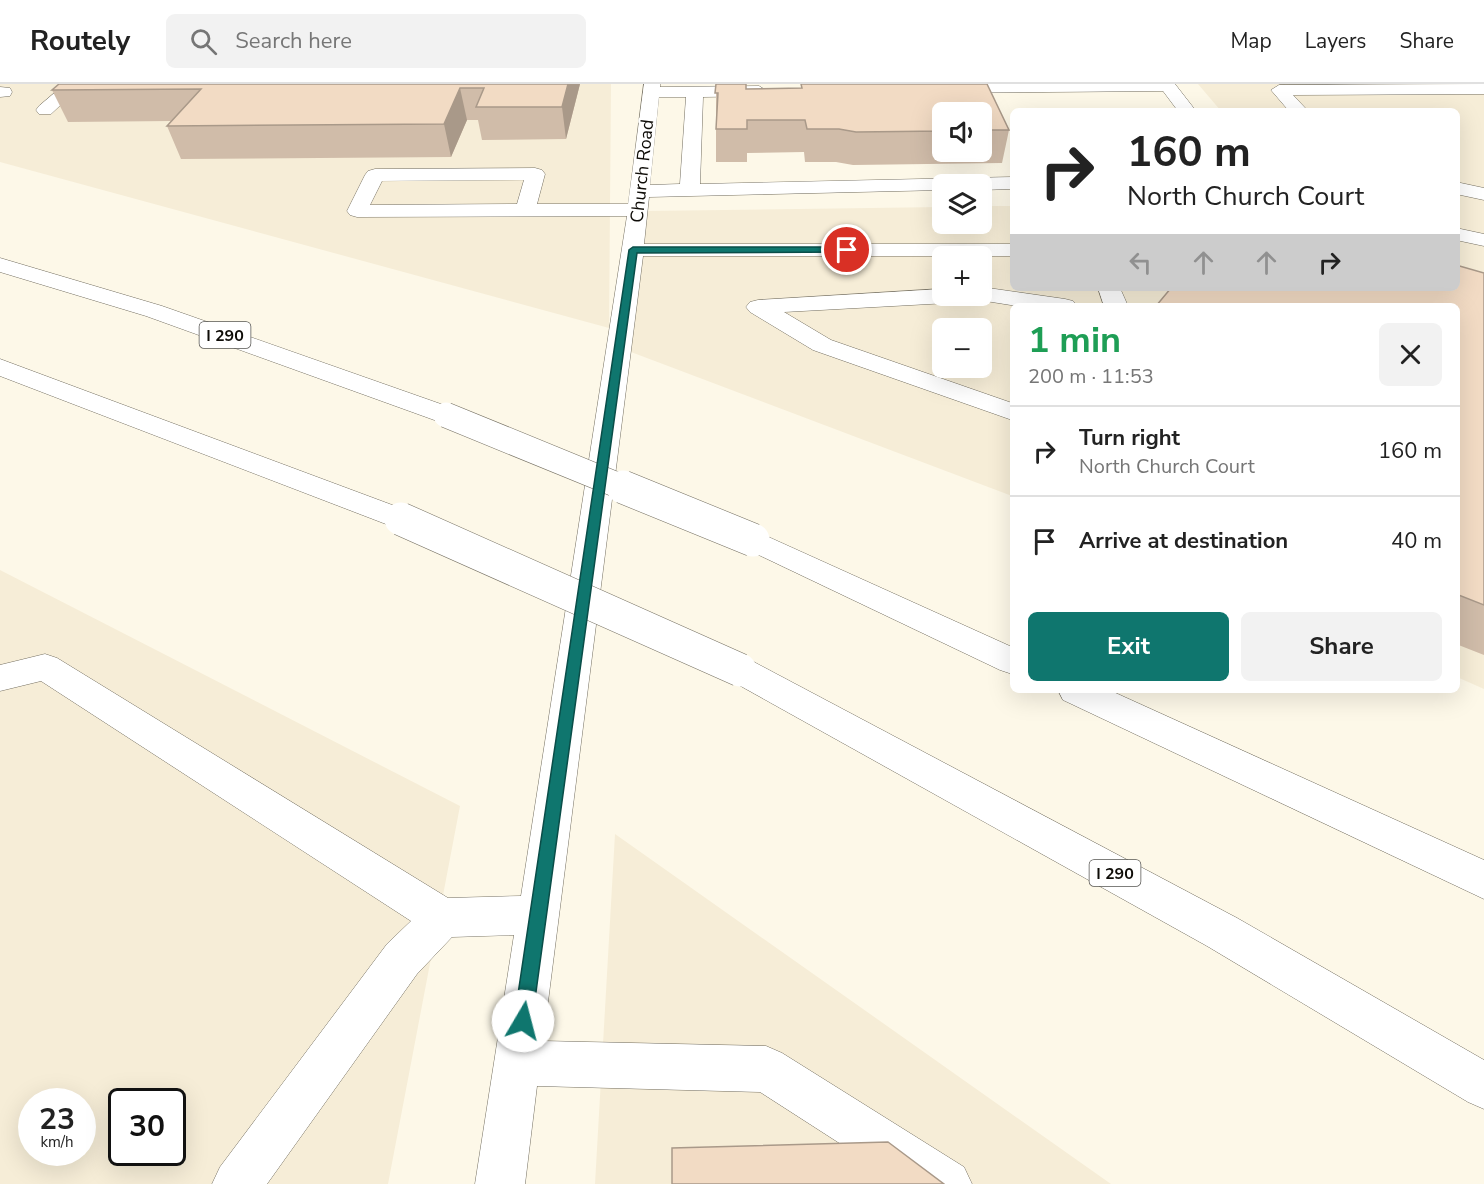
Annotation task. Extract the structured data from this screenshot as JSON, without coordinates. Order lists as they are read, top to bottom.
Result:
{
  "streets": {
    "main road": ["Church Road", "I 290"]
  },
  "page": {
    "header": "Routely",
    "search": "Search here",
    "nav": ["Map", "Layers", "Share"],
    "map_buttons": ["+", "−"],
    "turn": ["160 m", "North Church Court"],
    "heading": ["1 min", "200 m · 11:53"],
    "list": [
      {
        "name": "Turn right",
        "note": "North Church Court",
        "value": "160 m"
      },
      {
        "name": "Arrive at destination",
        "value": "40 m"
      }
    ],
    "buttons": ["Exit", "Share"],
    "speed": "23 km/h",
    "limit": "30"
  }
}
